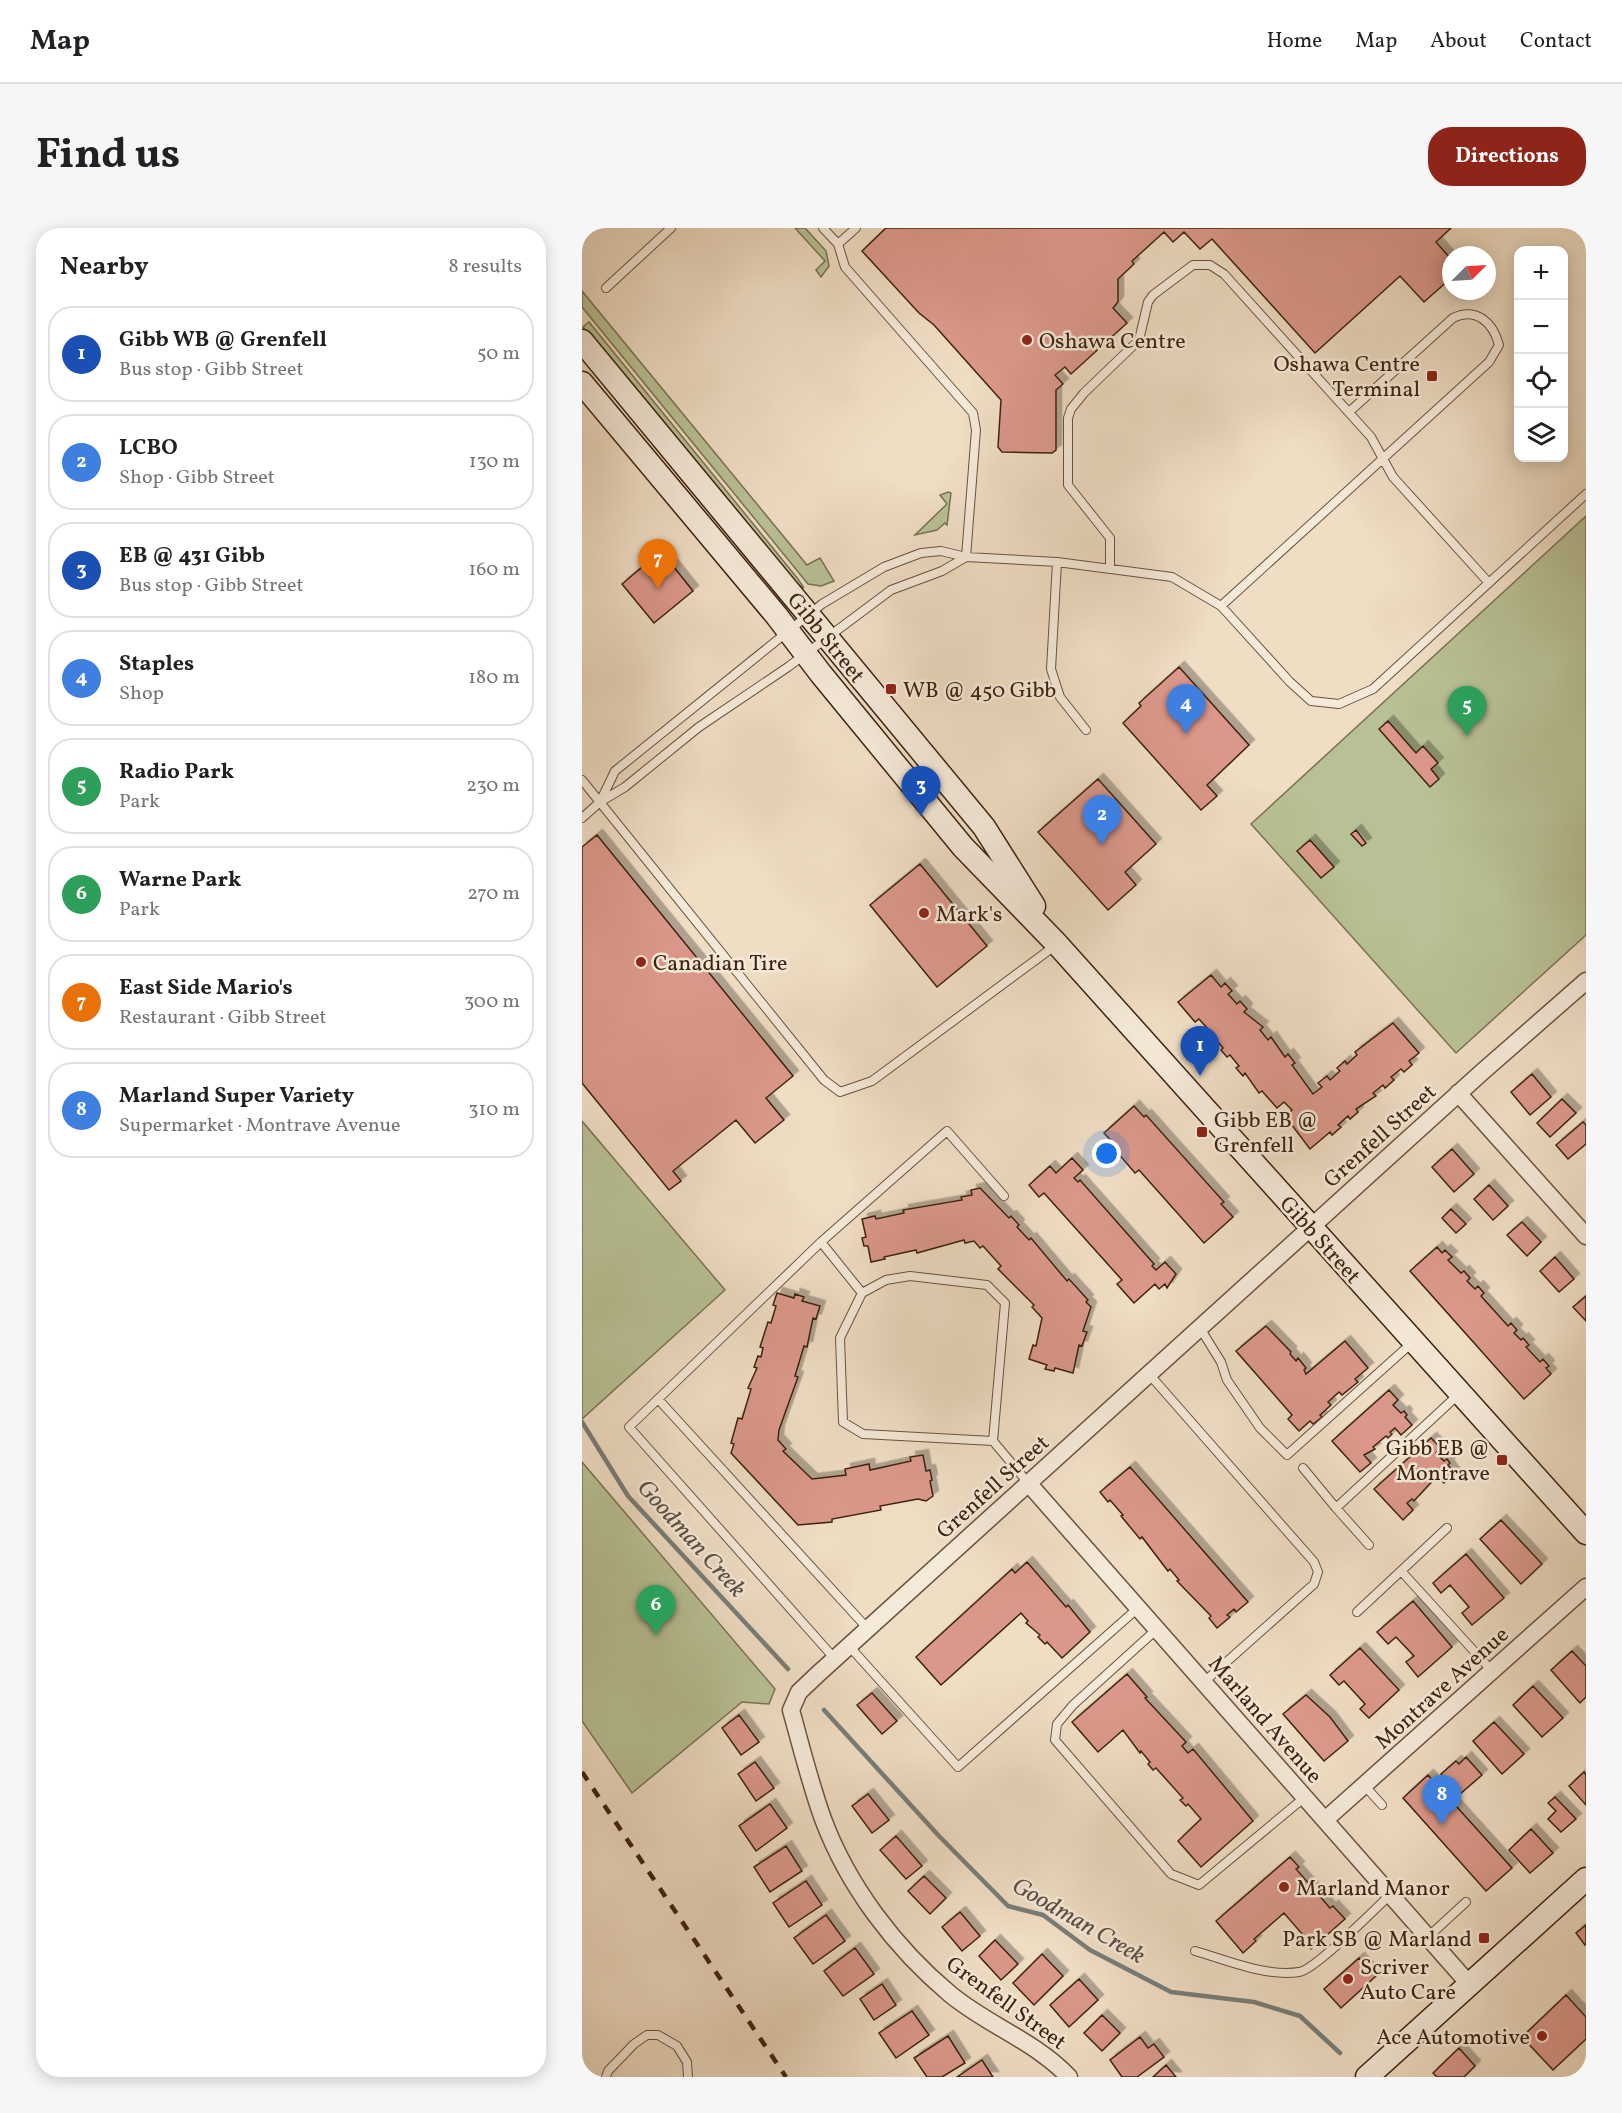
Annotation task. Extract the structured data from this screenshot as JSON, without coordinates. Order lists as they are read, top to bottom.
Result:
{
  "streets": {
    "main road": ["Gibb Street"],
    "street": ["Grenfell Street", "Montrave Avenue", "Marland Avenue"]
  },
  "crossings": [
    ["Gibb Street", "Grenfell Street"],
    ["Grenfell Street", "Marland Avenue"],
    ["Montrave Avenue", "Marland Avenue"]
  ],
  "water": ["Goodman Creek"],
  "places": {
    "other": [
      "Oshawa Centre",
      "Mark's",
      "Canadian Tire",
      "Marland Manor",
      "Scriver Auto Care",
      "Ace Automotive"
    ],
    "transit": [
      "Oshawa Centre Terminal",
      "WB @ 450 Gibb",
      "Gibb EB @ Grenfell",
      "Gibb EB @ Montrave",
      "Park SB @ Marland"
    ]
  },
  "north": "top right",
  "page": {
    "header": "Map",
    "nav": [
      "Home",
      "Map",
      "About",
      "Contact"
    ],
    "title": "Find us",
    "buttons": "Directions",
    "heading": ["Nearby", "8 results"],
    "map_buttons": ["+", "−"],
    "list": [
      {
        "mark": "1",
        "name": "Gibb WB @ Grenfell",
        "note": "Bus stop · Gibb Street",
        "value": "50 m"
      },
      {
        "mark": "2",
        "name": "LCBO",
        "note": "Shop · Gibb Street",
        "value": "130 m"
      },
      {
        "mark": "3",
        "name": "EB @ 431 Gibb",
        "note": "Bus stop · Gibb Street",
        "value": "160 m"
      },
      {
        "mark": "4",
        "name": "Staples",
        "note": "Shop",
        "value": "180 m"
      },
      {
        "mark": "5",
        "name": "Radio Park",
        "note": "Park",
        "value": "230 m"
      },
      {
        "mark": "6",
        "name": "Warne Park",
        "note": "Park",
        "value": "270 m"
      },
      {
        "mark": "7",
        "name": "East Side Mario's",
        "note": "Restaurant · Gibb Street",
        "value": "300 m"
      },
      {
        "mark": "8",
        "name": "Marland Super Variety",
        "note": "Supermarket · Montrave Avenue",
        "value": "310 m"
      }
    ],
    "pins": [
      "7",
      "4",
      "5",
      "3",
      "2",
      "1",
      "6",
      "8"
    ]
  }
}
